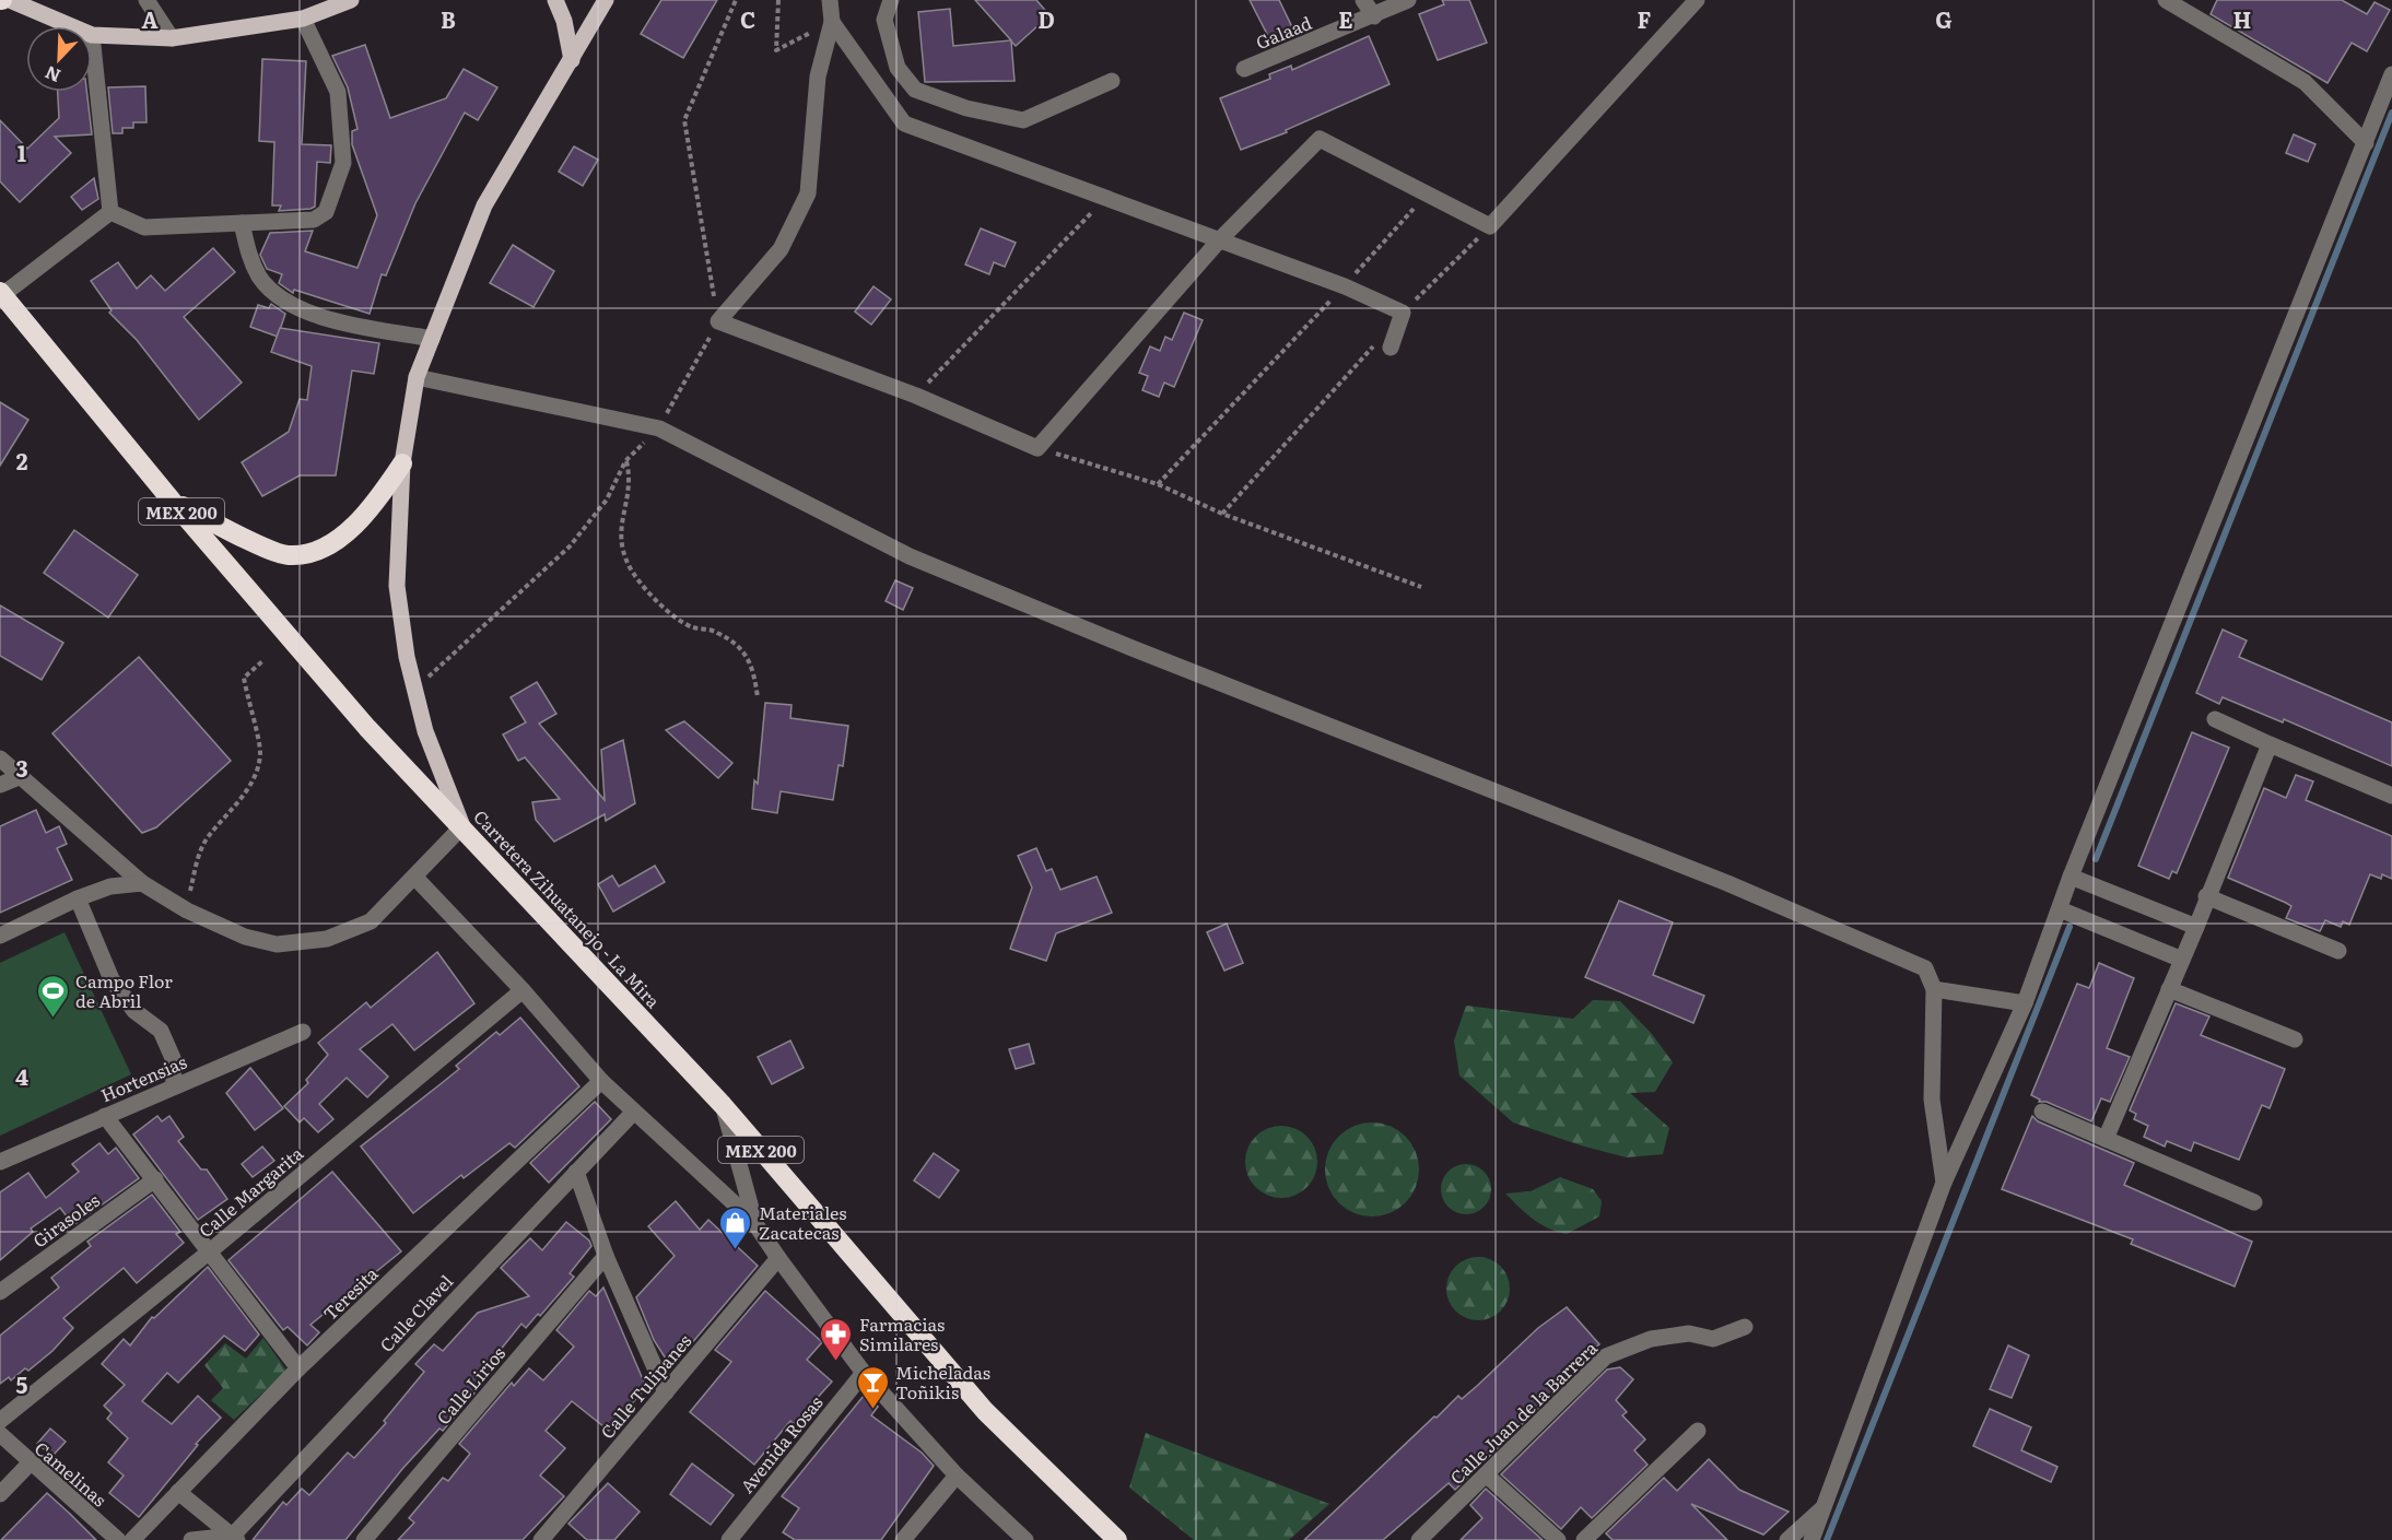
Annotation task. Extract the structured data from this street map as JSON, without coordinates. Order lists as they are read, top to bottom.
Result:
{
  "streets": {
    "highway": ["MEX 200", "Carretera Zihuatanejo - La Mira"],
    "street": [
      "Galaad",
      "Hortensias",
      "Calle Margarita",
      "Girasoles",
      "Teresita",
      "Calle Clavel",
      "Calle Lirios",
      "Calle Tulipanes",
      "Calle Juan de la Barrera",
      "Avenida Rosas",
      "Camelinas"
    ]
  },
  "places": {
    "sports": ["Campo Flor de Abril"],
    "shop": ["Materiales Zacatecas"],
    "pharmacy": ["Farmacias Similares"],
    "bar": ["Micheladas Toñikis"]
  },
  "north": "bottom left",
  "grid": {
    "columns": [
      "A",
      "B",
      "C",
      "D",
      "E",
      "F",
      "G",
      "H"
    ],
    "rows": [
      "1",
      "2",
      "3",
      "4",
      "5"
    ]
  }
}
